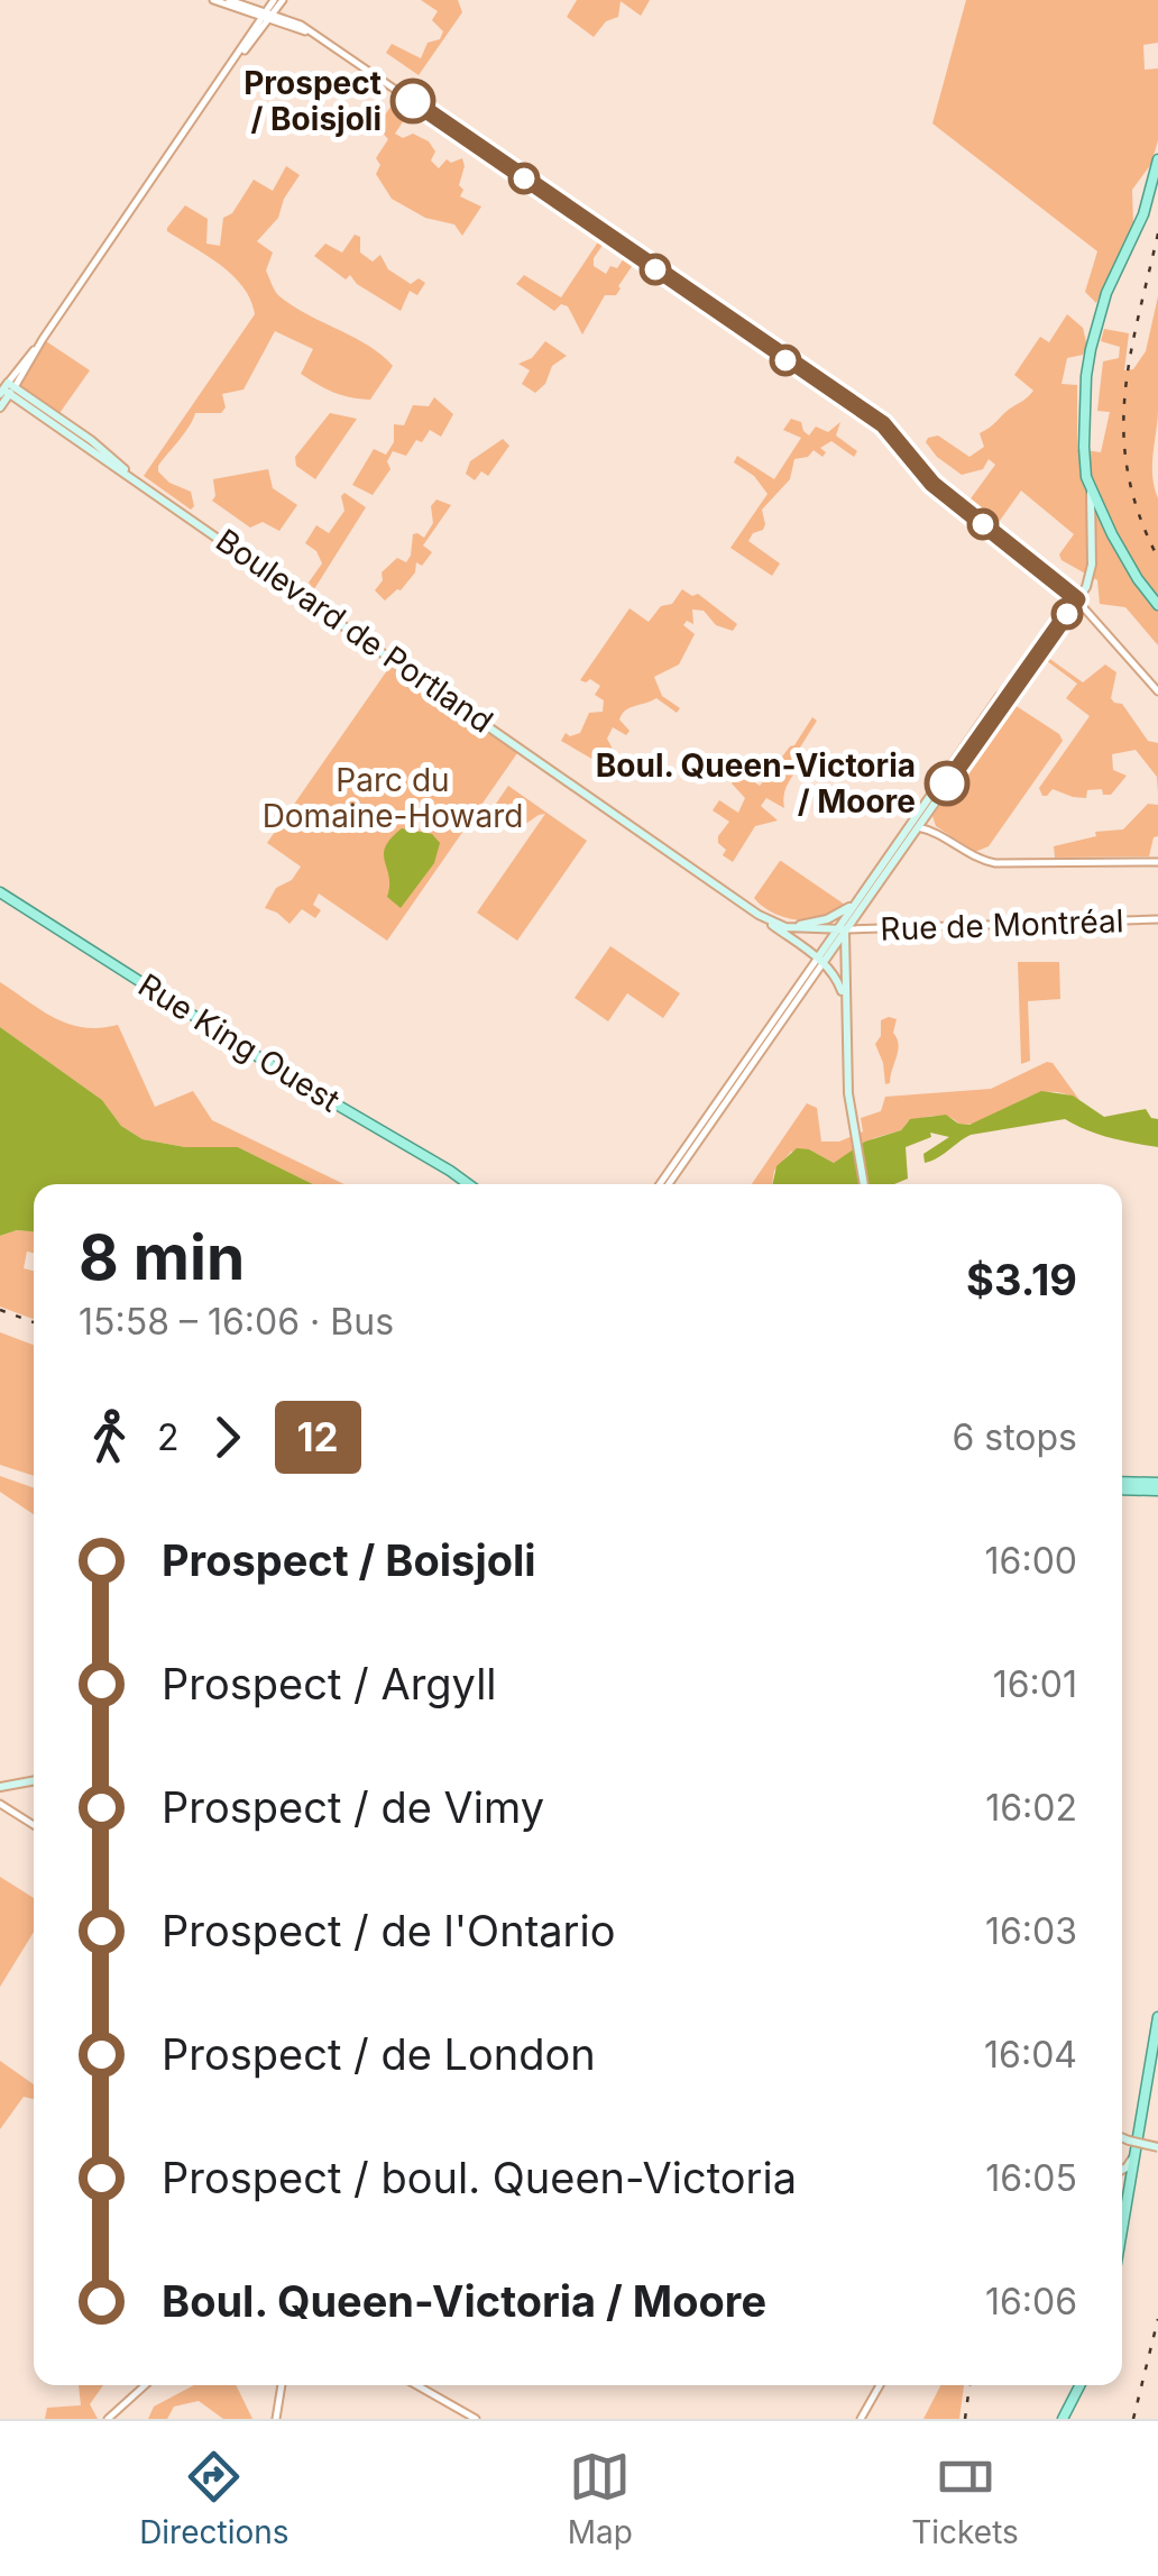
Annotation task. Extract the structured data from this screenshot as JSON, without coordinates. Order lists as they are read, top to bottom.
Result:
{
  "streets": {
    "main road": ["Boulevard de Portland", "Rue King Ouest"],
    "street": ["Rue de Montréal"]
  },
  "crossings": [
    ["Boulevard de Portland", "Rue de Montréal"]
  ],
  "parks": ["Parc du Domaine-Howard"],
  "places": ["Prospect / Boisjoli", "Boul. Queen-Victoria / Moore"],
  "lines": ["bus line 12"],
  "page": {
    "heading": ["8 min", "15:58 – 16:06 · Bus", "$3.19"],
    "legs": ["2", "12", "6 stops"],
    "list": [
      {
        "name": "Prospect / Boisjoli",
        "value": "16:00"
      },
      {
        "name": "Prospect / Argyll",
        "value": "16:01"
      },
      {
        "name": "Prospect / de Vimy",
        "value": "16:02"
      },
      {
        "name": "Prospect / de l'Ontario",
        "value": "16:03"
      },
      {
        "name": "Prospect / de London",
        "value": "16:04"
      },
      {
        "name": "Prospect / boul. Queen-Victoria",
        "value": "16:05"
      },
      {
        "name": "Boul. Queen-Victoria / Moore",
        "value": "16:06"
      }
    ],
    "tabs": ["Directions", "Map", "Tickets"]
  }
}
